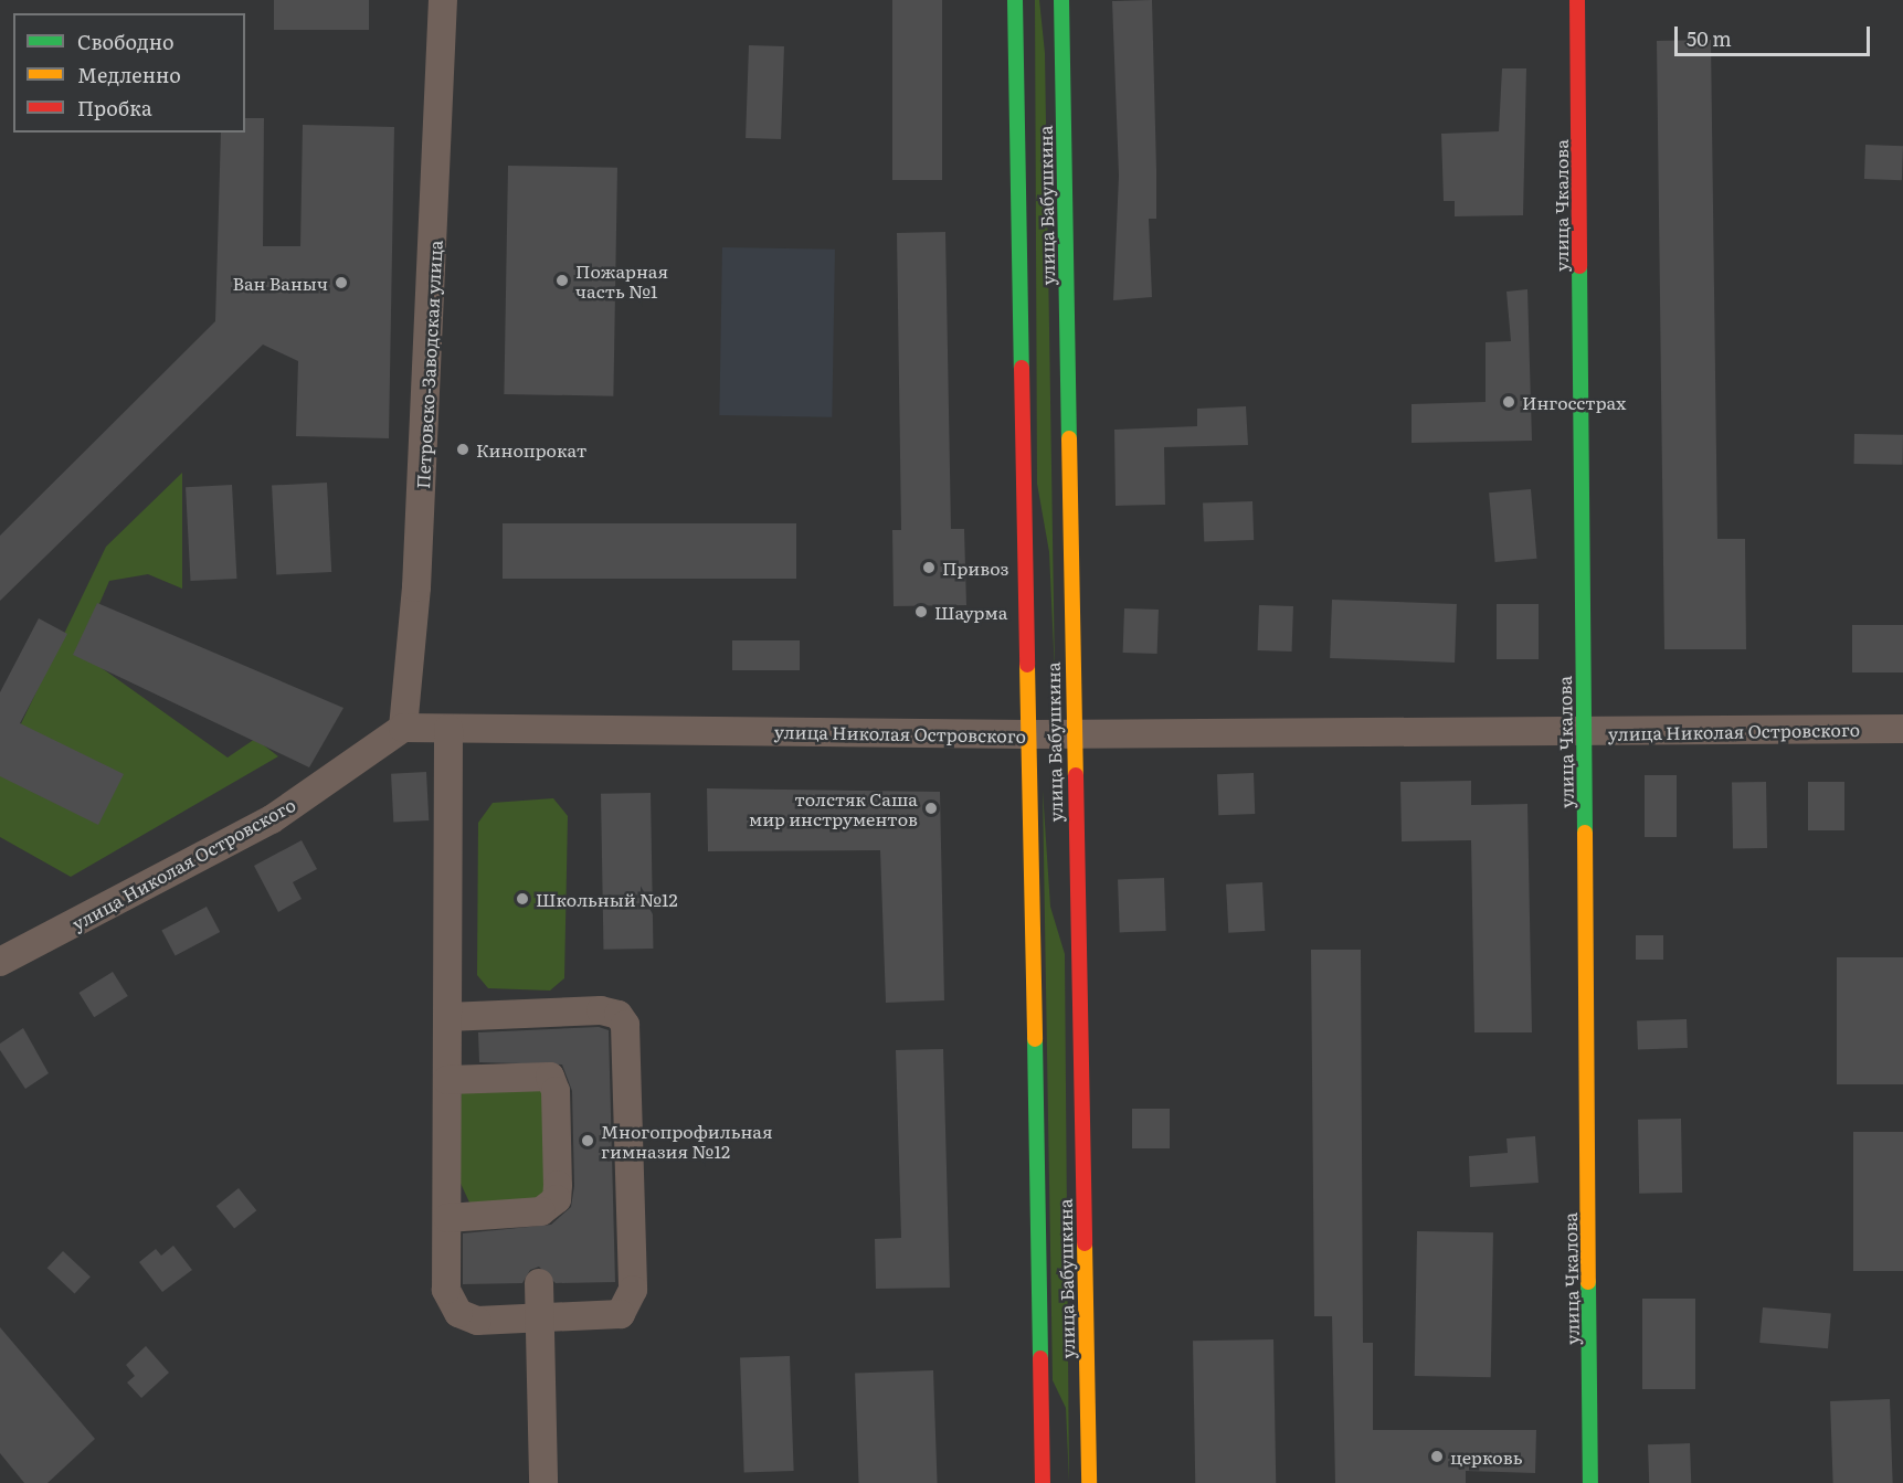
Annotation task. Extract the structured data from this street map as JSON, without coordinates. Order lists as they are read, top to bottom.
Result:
{
  "streets": {
    "main road": ["улица Бабушкина", "улица Чкалова"],
    "street": ["Петровско-Заводская улица", "улица Николая Островского"]
  },
  "crossings": [
    ["улица Бабушкина", "улица Николая Островского"],
    ["улица Чкалова", "улица Николая Островского"],
    ["Петровско-Заводская улица", "улица Николая Островского"]
  ],
  "places": [
    "Пожарная часть №1",
    "Ван Ваныч",
    "Ингосстрах",
    "Кинопрокат",
    "Привоз",
    "Шаурма",
    "толстяк Саша мир инструментов",
    "Школьный №12",
    "Многопрофильная гимназия №12",
    "церковь"
  ],
  "legend": ["Свободно", "Медленно", "Пробка"],
  "scale_bar": "50 m"
}
